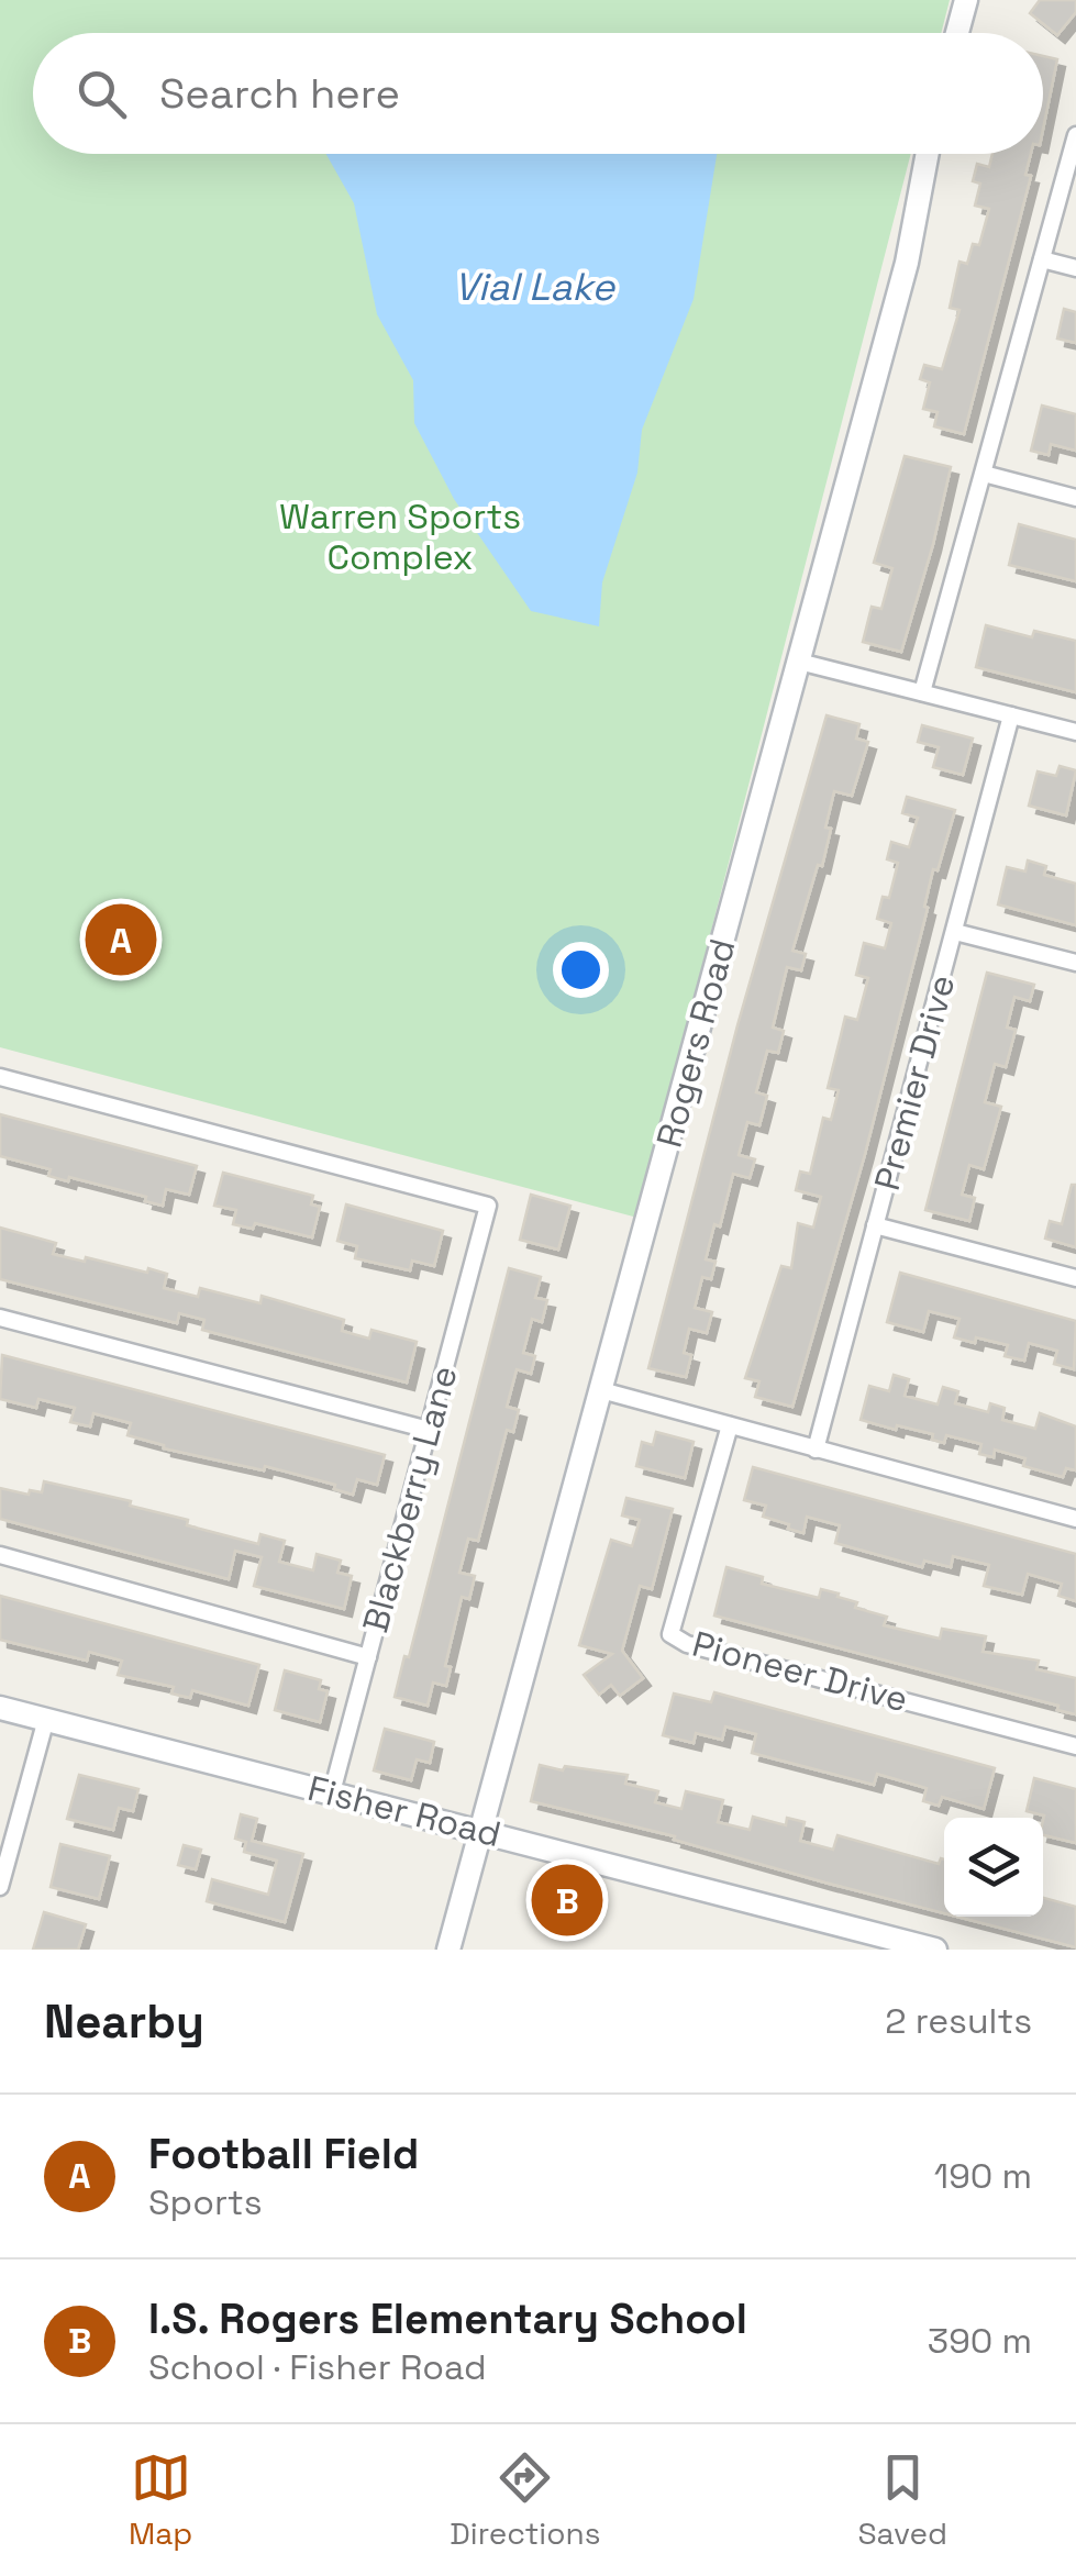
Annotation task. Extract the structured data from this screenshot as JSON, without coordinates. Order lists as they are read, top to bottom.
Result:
{
  "streets": {
    "street": [
      "Rogers Road",
      "Premier Drive",
      "Blackberry Lane",
      "Pioneer Drive",
      "Fisher Road"
    ]
  },
  "crossings": [
    ["Rogers Road", "Fisher Road"],
    ["Blackberry Lane", "Fisher Road"]
  ],
  "water": ["Vial Lake"],
  "parks": ["Warren Sports Complex"],
  "page": {
    "search": "Search here",
    "pins": ["A", "B"],
    "heading": ["Nearby", "2 results"],
    "list": [
      {
        "mark": "A",
        "name": "Football Field",
        "note": "Sports",
        "value": "190 m"
      },
      {
        "mark": "B",
        "name": "I.S. Rogers Elementary School",
        "note": "School · Fisher Road",
        "value": "390 m"
      }
    ],
    "nav": ["Map", "Directions", "Saved"]
  }
}
